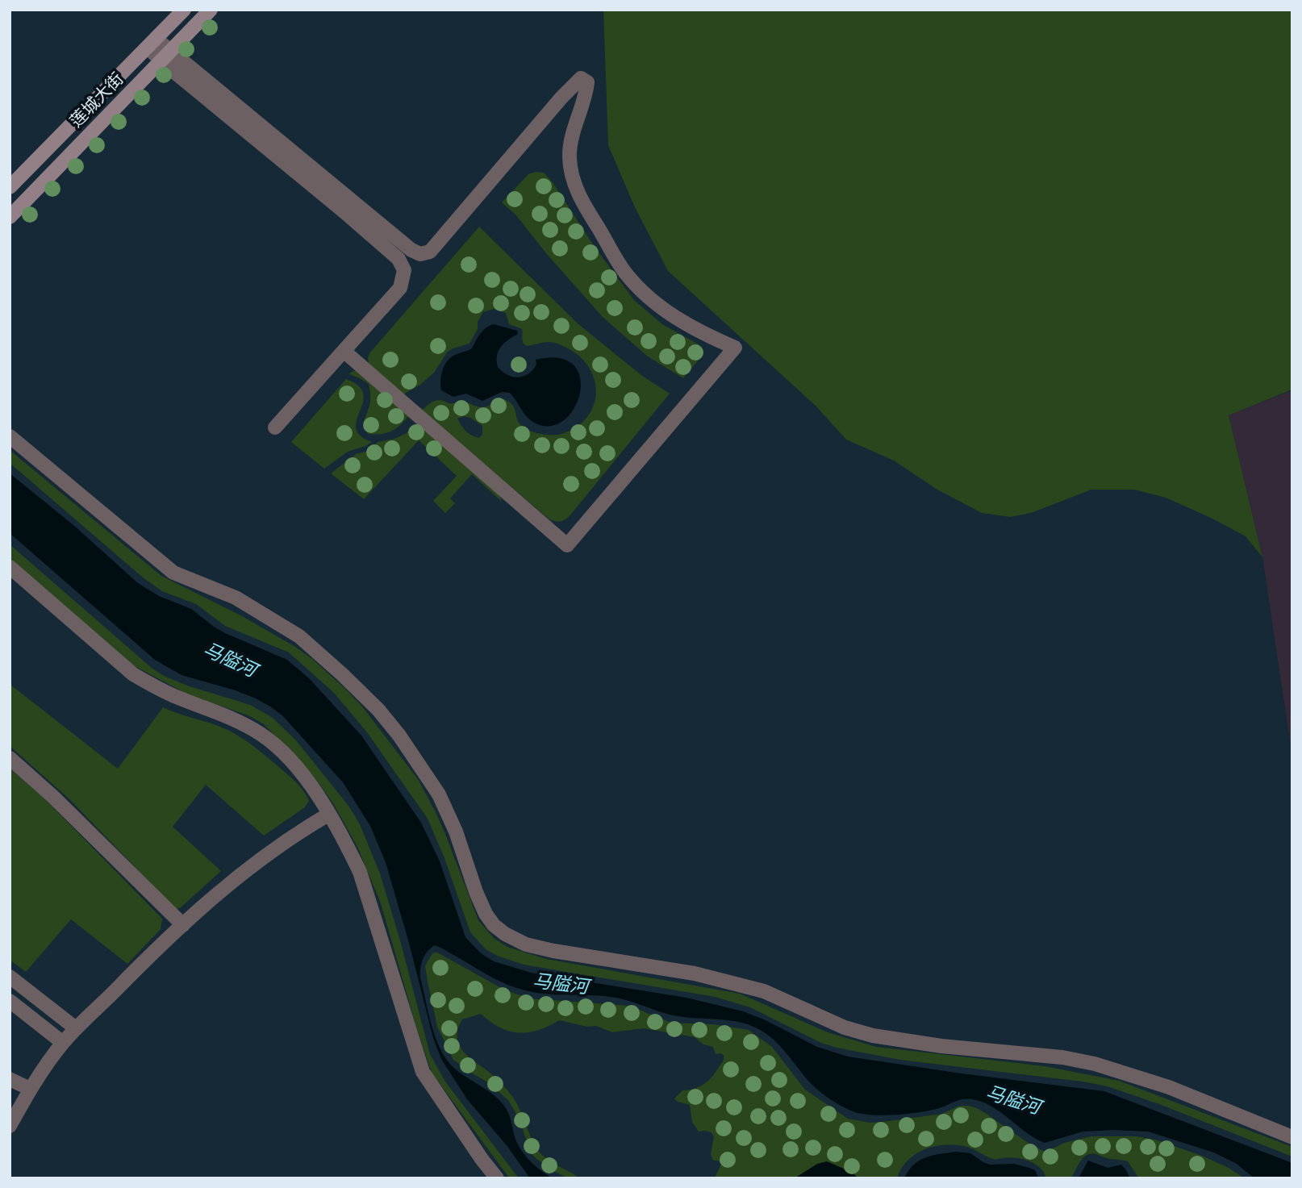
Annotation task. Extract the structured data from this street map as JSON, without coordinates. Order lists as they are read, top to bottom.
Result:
{
  "streets": {
    "main road": ["莲城大街"]
  },
  "water": ["马隘河"]
}
